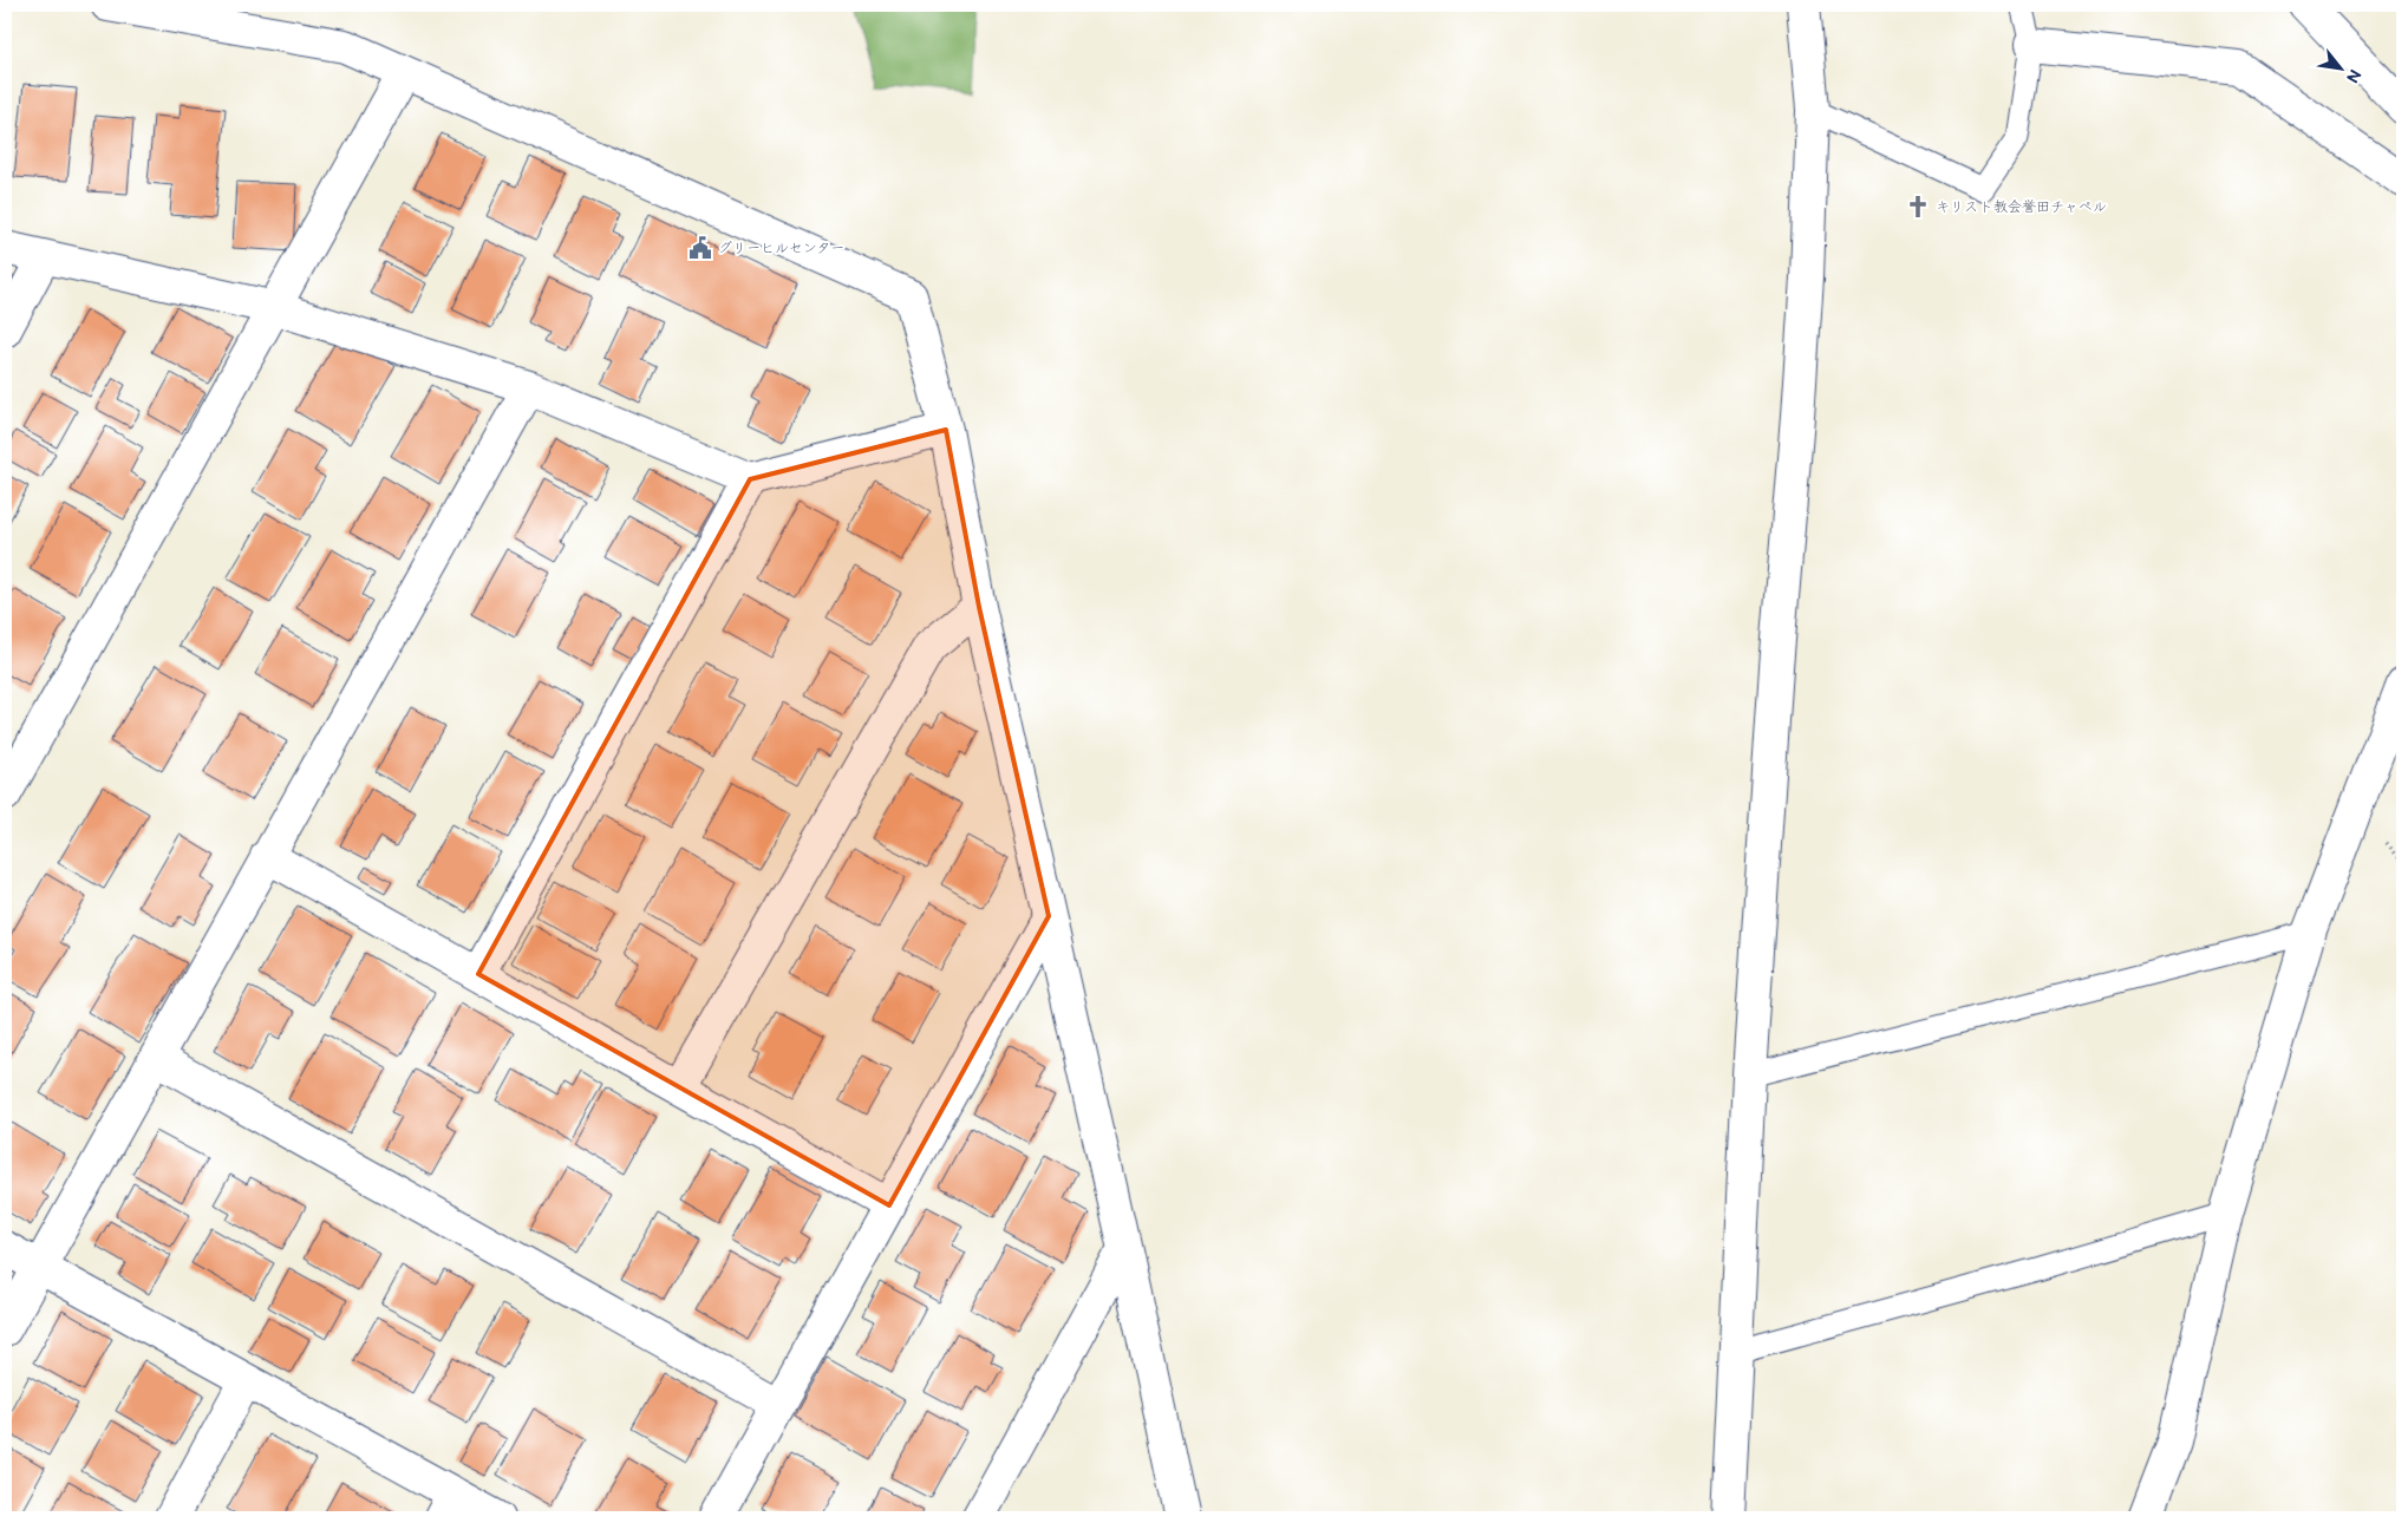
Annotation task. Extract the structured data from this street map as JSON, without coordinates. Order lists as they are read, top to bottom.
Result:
{
  "places": {
    "church": ["キリスト教会誉田チャペル"],
    "public building": ["グリーヒルセンター"]
  },
  "north": "bottom right"
}
